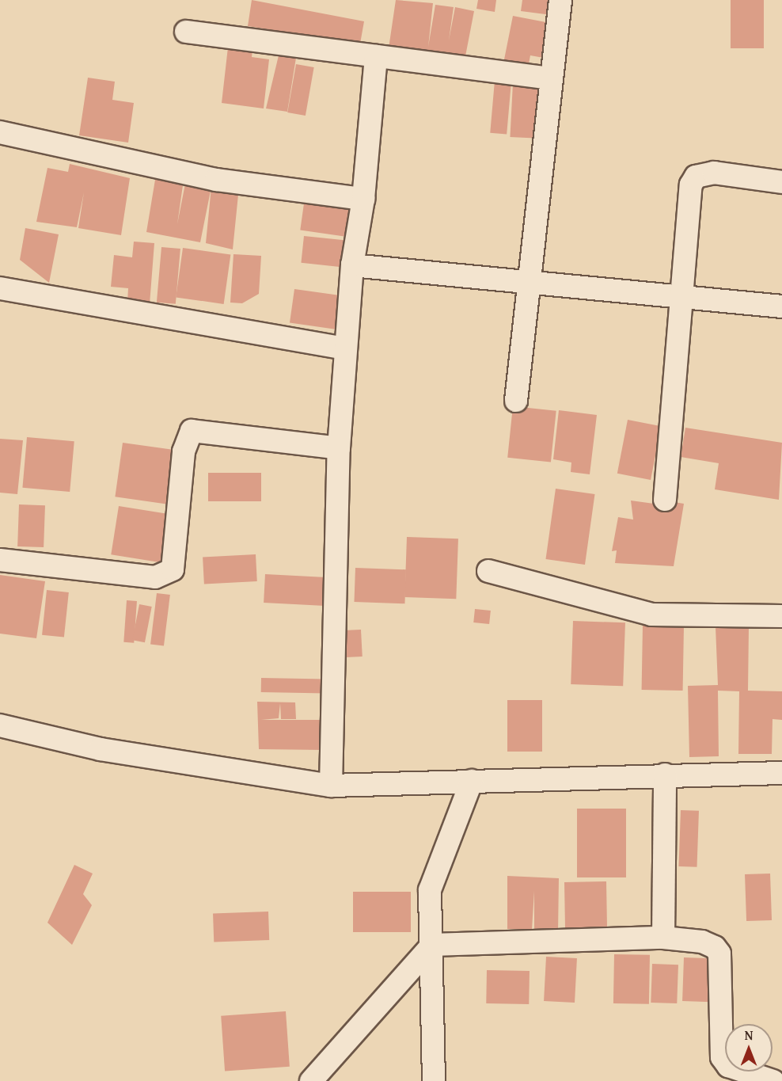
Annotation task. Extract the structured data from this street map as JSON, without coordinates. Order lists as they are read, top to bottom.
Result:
{
  "north": "top"
}
